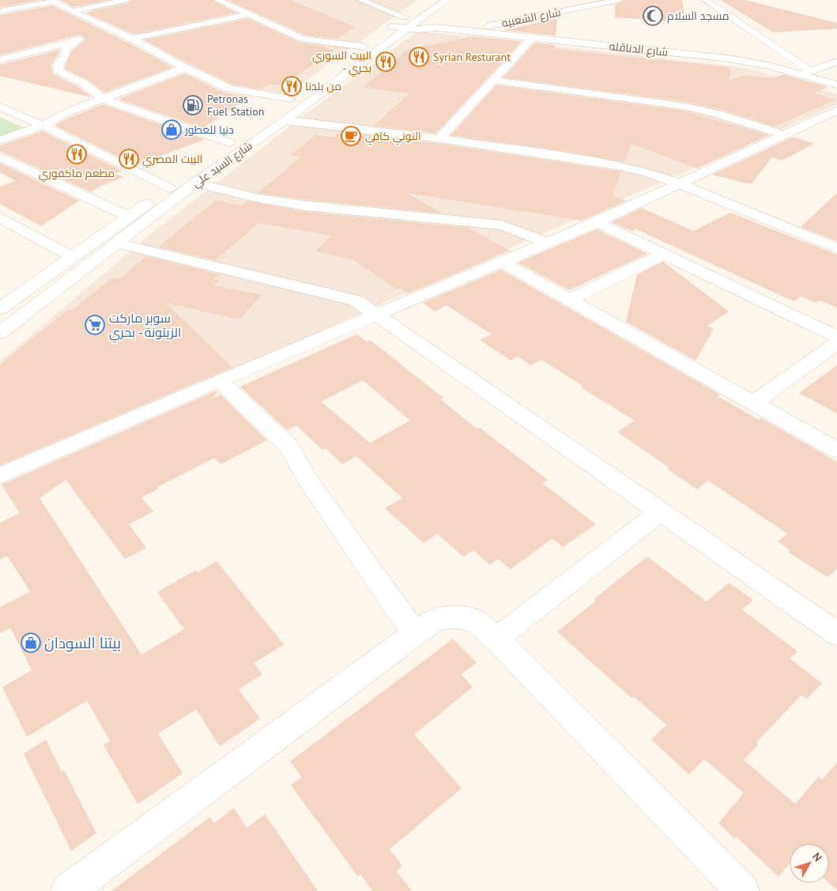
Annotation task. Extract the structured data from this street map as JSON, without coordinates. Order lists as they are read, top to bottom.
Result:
{
  "streets": {
    "street": ["شارع الشعبيه", "شارع الدناقله", "شارع السيد علي"]
  },
  "crossings": [
    ["شارع الشعبيه", "شارع الدناقله"],
    ["شارع الدناقله", "شارع السيد علي"]
  ],
  "places": {
    "mosque": ["مسجد السلام"],
    "restaurant": [
      "Syrian Resturant",
      "البيت السوري - بحري",
      "من بلدنا",
      "مطعم ماكفوري",
      "البيت المصري"
    ],
    "fuel station": ["Petronas Fuel Station"],
    "shop": ["دنيا للعطور", "بيتنا السودان"],
    "cafe": ["النوني كافي"],
    "supermarket": ["سوبر ماركت الزيتونة - بحري"]
  },
  "north": "top right"
}
